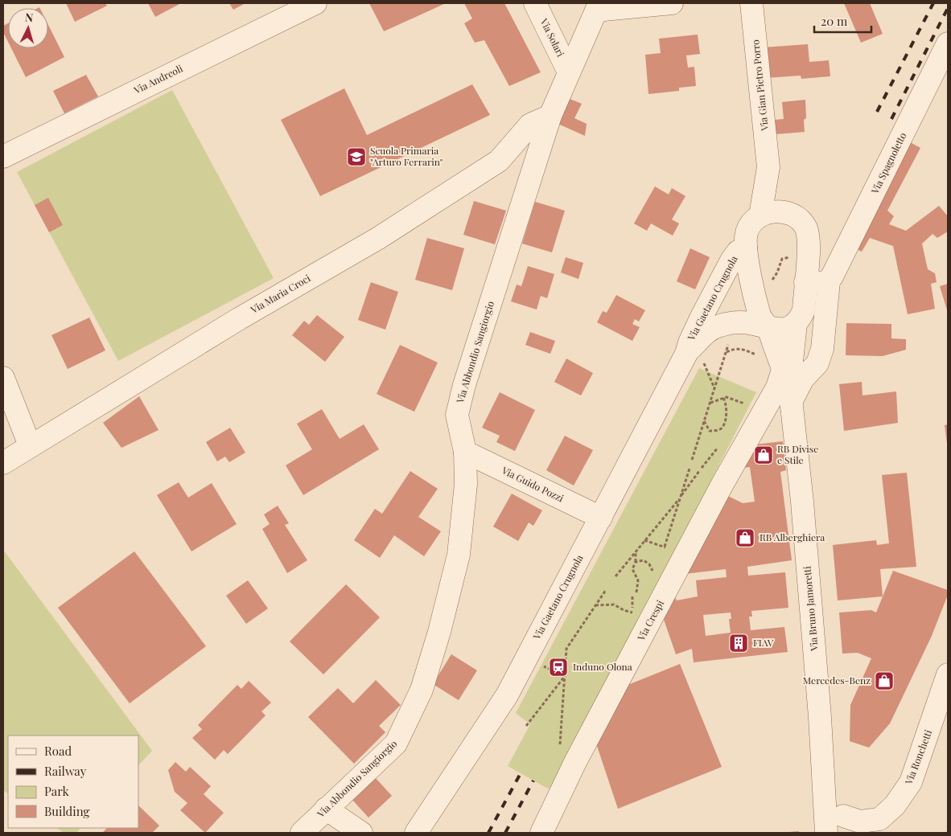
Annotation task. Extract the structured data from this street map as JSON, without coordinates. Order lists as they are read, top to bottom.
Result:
{
  "streets": {
    "street": [
      "Via Solari",
      "Via Andreoli",
      "Via Gian Pietro Porro",
      "Via Spagnoletto",
      "Via Maria Croci",
      "Via Gaetano Crugnola",
      "Via Abbondio Sangiorgio",
      "Via Guido Pozzi",
      "Via Bruno Jamoretti",
      "Via Crespi",
      "Via Ronchetti"
    ]
  },
  "crossings": [
    ["Via Solari", "Via Abbondio Sangiorgio"],
    ["Via Gian Pietro Porro", "Via Bruno Jamoretti"],
    ["Via Spagnoletto", "Via Bruno Jamoretti"],
    ["Via Spagnoletto", "Via Crespi"],
    ["Via Maria Croci", "Via Abbondio Sangiorgio"],
    ["Via Gaetano Crugnola", "Via Guido Pozzi"],
    ["Via Gaetano Crugnola", "Via Bruno Jamoretti"],
    ["Via Abbondio Sangiorgio", "Via Guido Pozzi"],
    ["Via Bruno Jamoretti", "Via Crespi"]
  ],
  "places": {
    "school or university": ["Scuola Primaria \"Arturo Ferrarin\""],
    "shop": ["RB Divise e Stile", "RB Alberghiera", "Mercedes-Benz"],
    "building": ["FIAV"],
    "station": ["Induno Olona"]
  },
  "legend": [
    "Road",
    "Railway",
    "Park",
    "Building"
  ],
  "scale_bar": "20 m",
  "north": "top"
}
